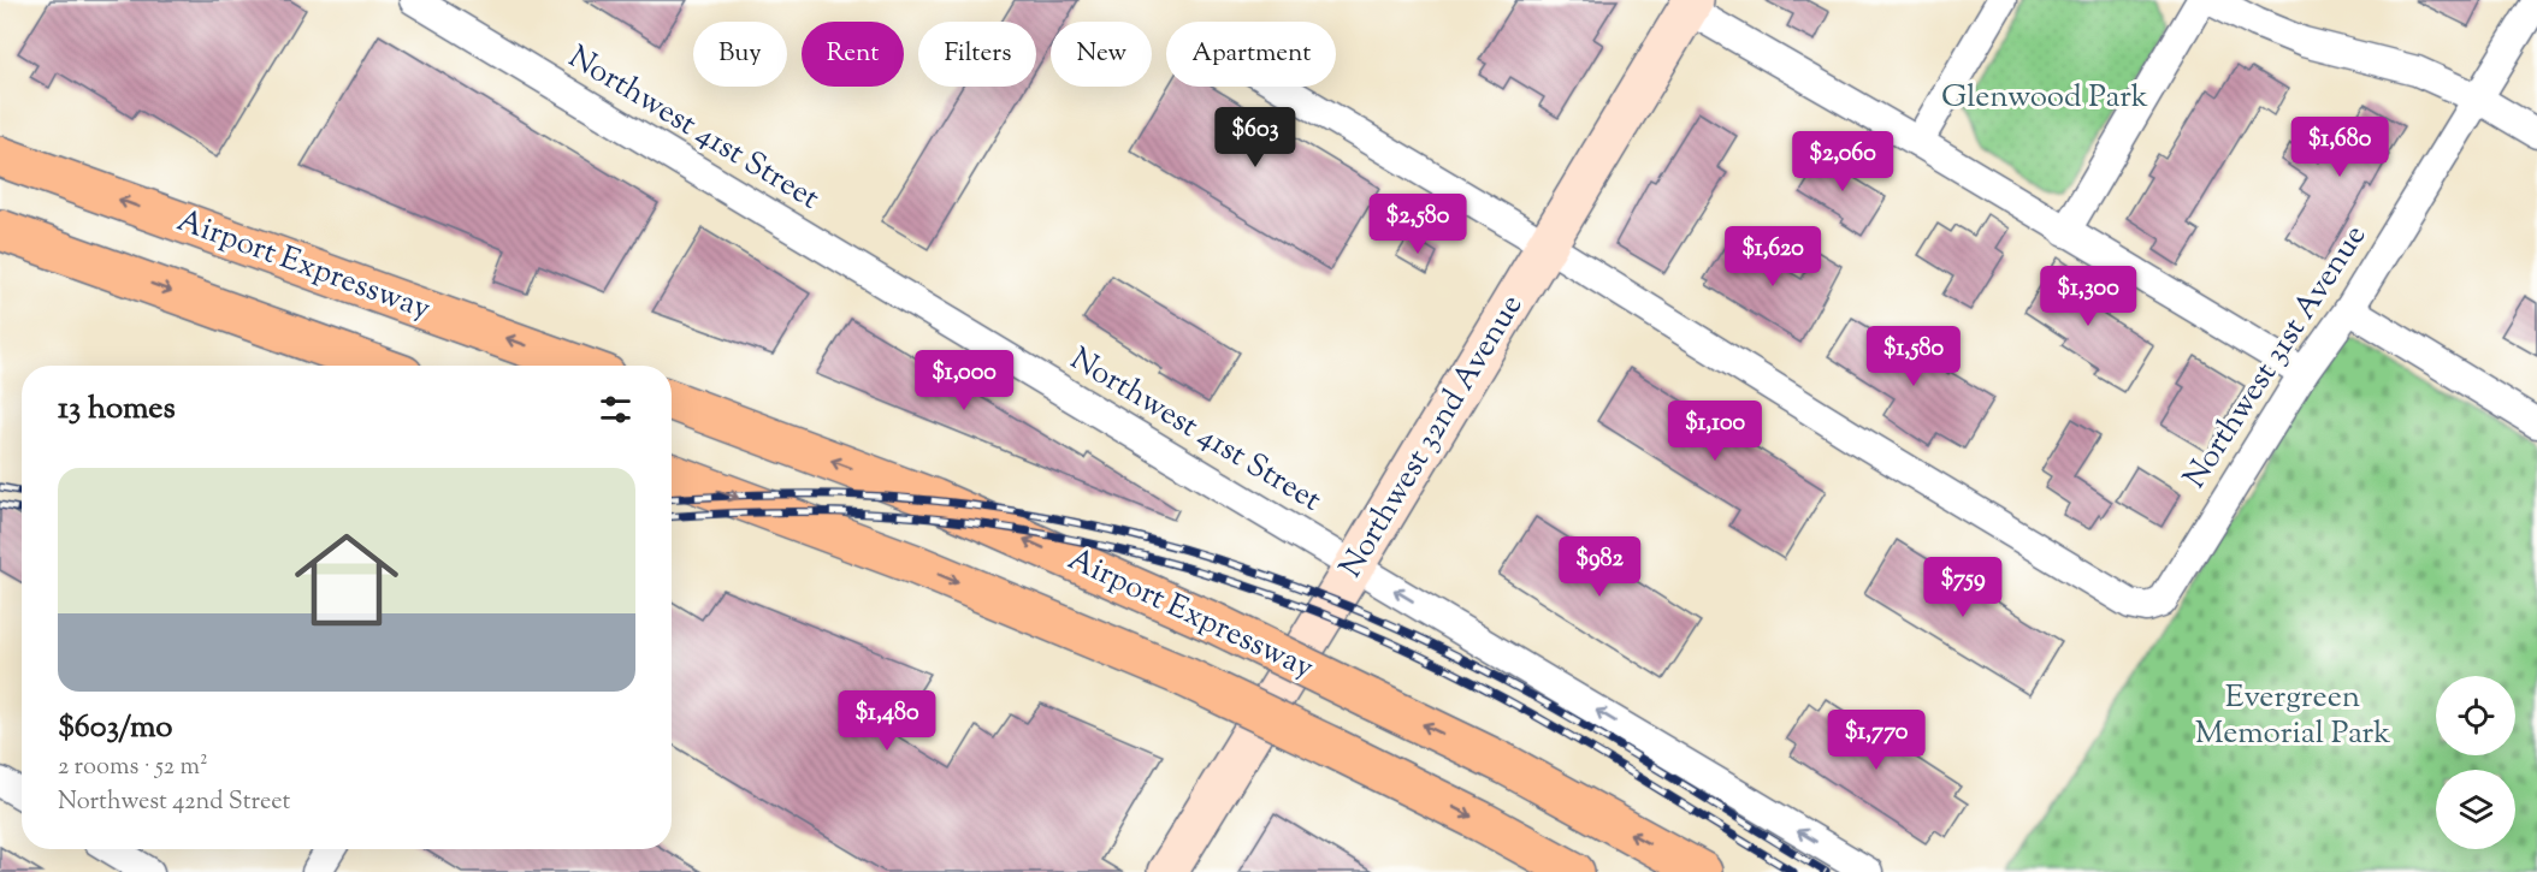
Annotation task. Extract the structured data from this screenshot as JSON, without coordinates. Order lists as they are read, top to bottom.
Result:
{
  "streets": {
    "highway": ["Airport Expressway"],
    "main road": ["Northwest 32nd Avenue"],
    "street": ["Northwest 41st Street", "Northwest 31st Avenue"]
  },
  "crossings": [
    ["Northwest 41st Street", "Northwest 32nd Avenue"],
    ["Northwest 31st Avenue", "Northwest 32nd Avenue"]
  ],
  "one_way": ["Northwest 41st Street"],
  "parks": ["Glenwood Park", "Evergreen Memorial Park"],
  "page": {
    "chip": [
      "Buy",
      "Rent",
      "Filters",
      "New",
      "Apartment"
    ],
    "price": [
      "$603",
      "$1,680",
      "$2,060",
      "$2,580",
      "$1,620",
      "$1,300",
      "$1,580",
      "$1,000",
      "$1,100",
      "$982",
      "$759",
      "$1,480",
      "$1,770"
    ],
    "heading": "13 homes",
    "list": [
      {
        "name": "$603/mo",
        "note": "2 rooms · 52 m² · Northwest 42nd Street"
      }
    ]
  }
}
